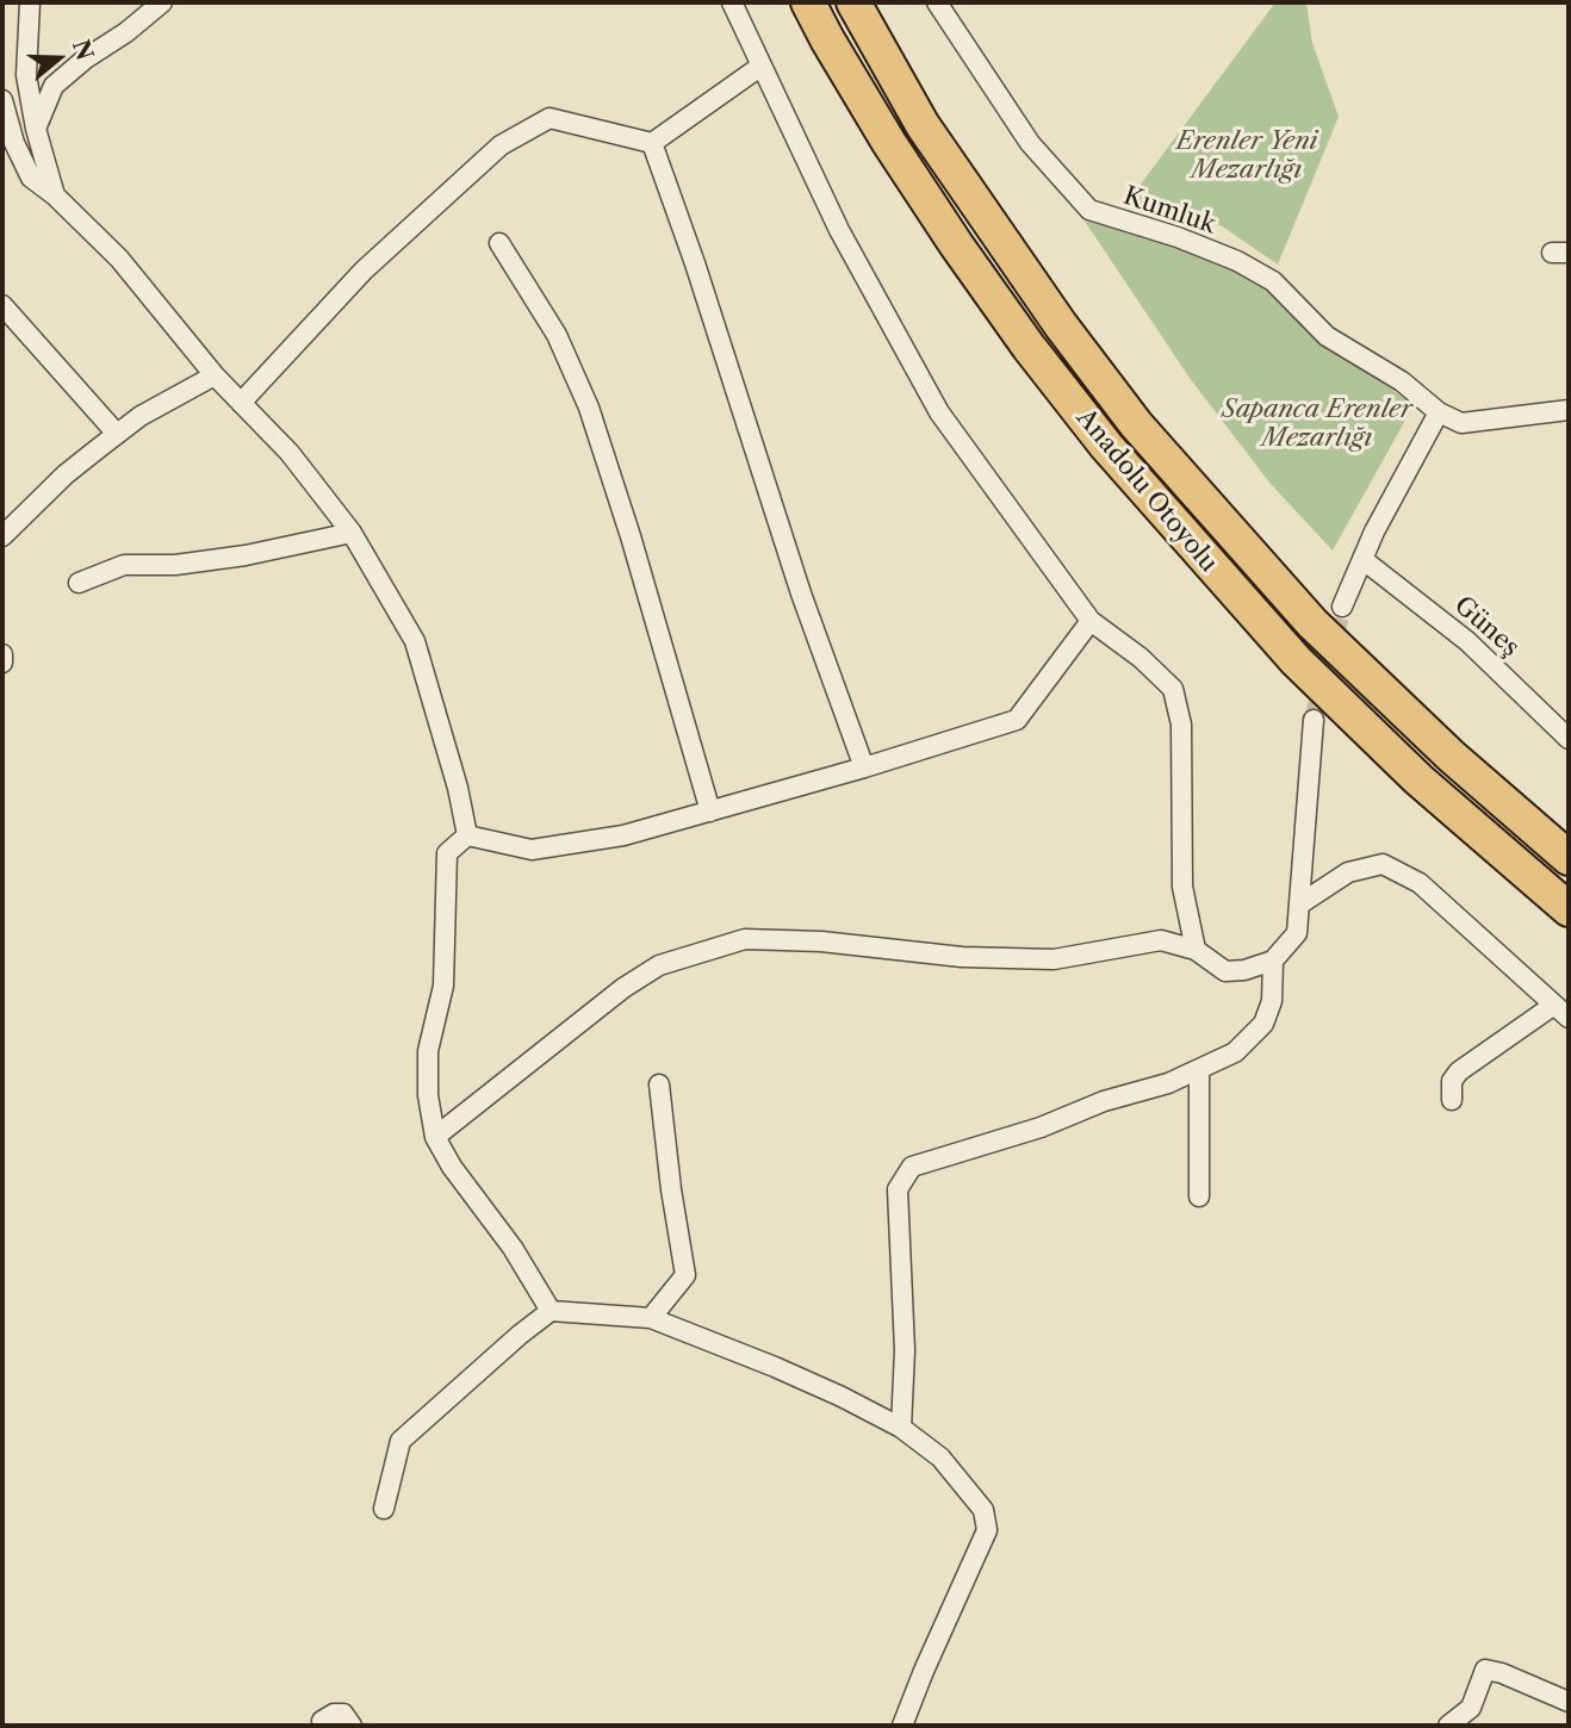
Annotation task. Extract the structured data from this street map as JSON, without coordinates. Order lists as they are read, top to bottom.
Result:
{
  "streets": {
    "highway": ["Anadolu Otoyolu"],
    "street": ["Kumluk", "Güneş"]
  },
  "parks": ["Erenler Yeni Mezarlığı", "Sapanca Erenler Mezarlığı"],
  "north": "right"
}
